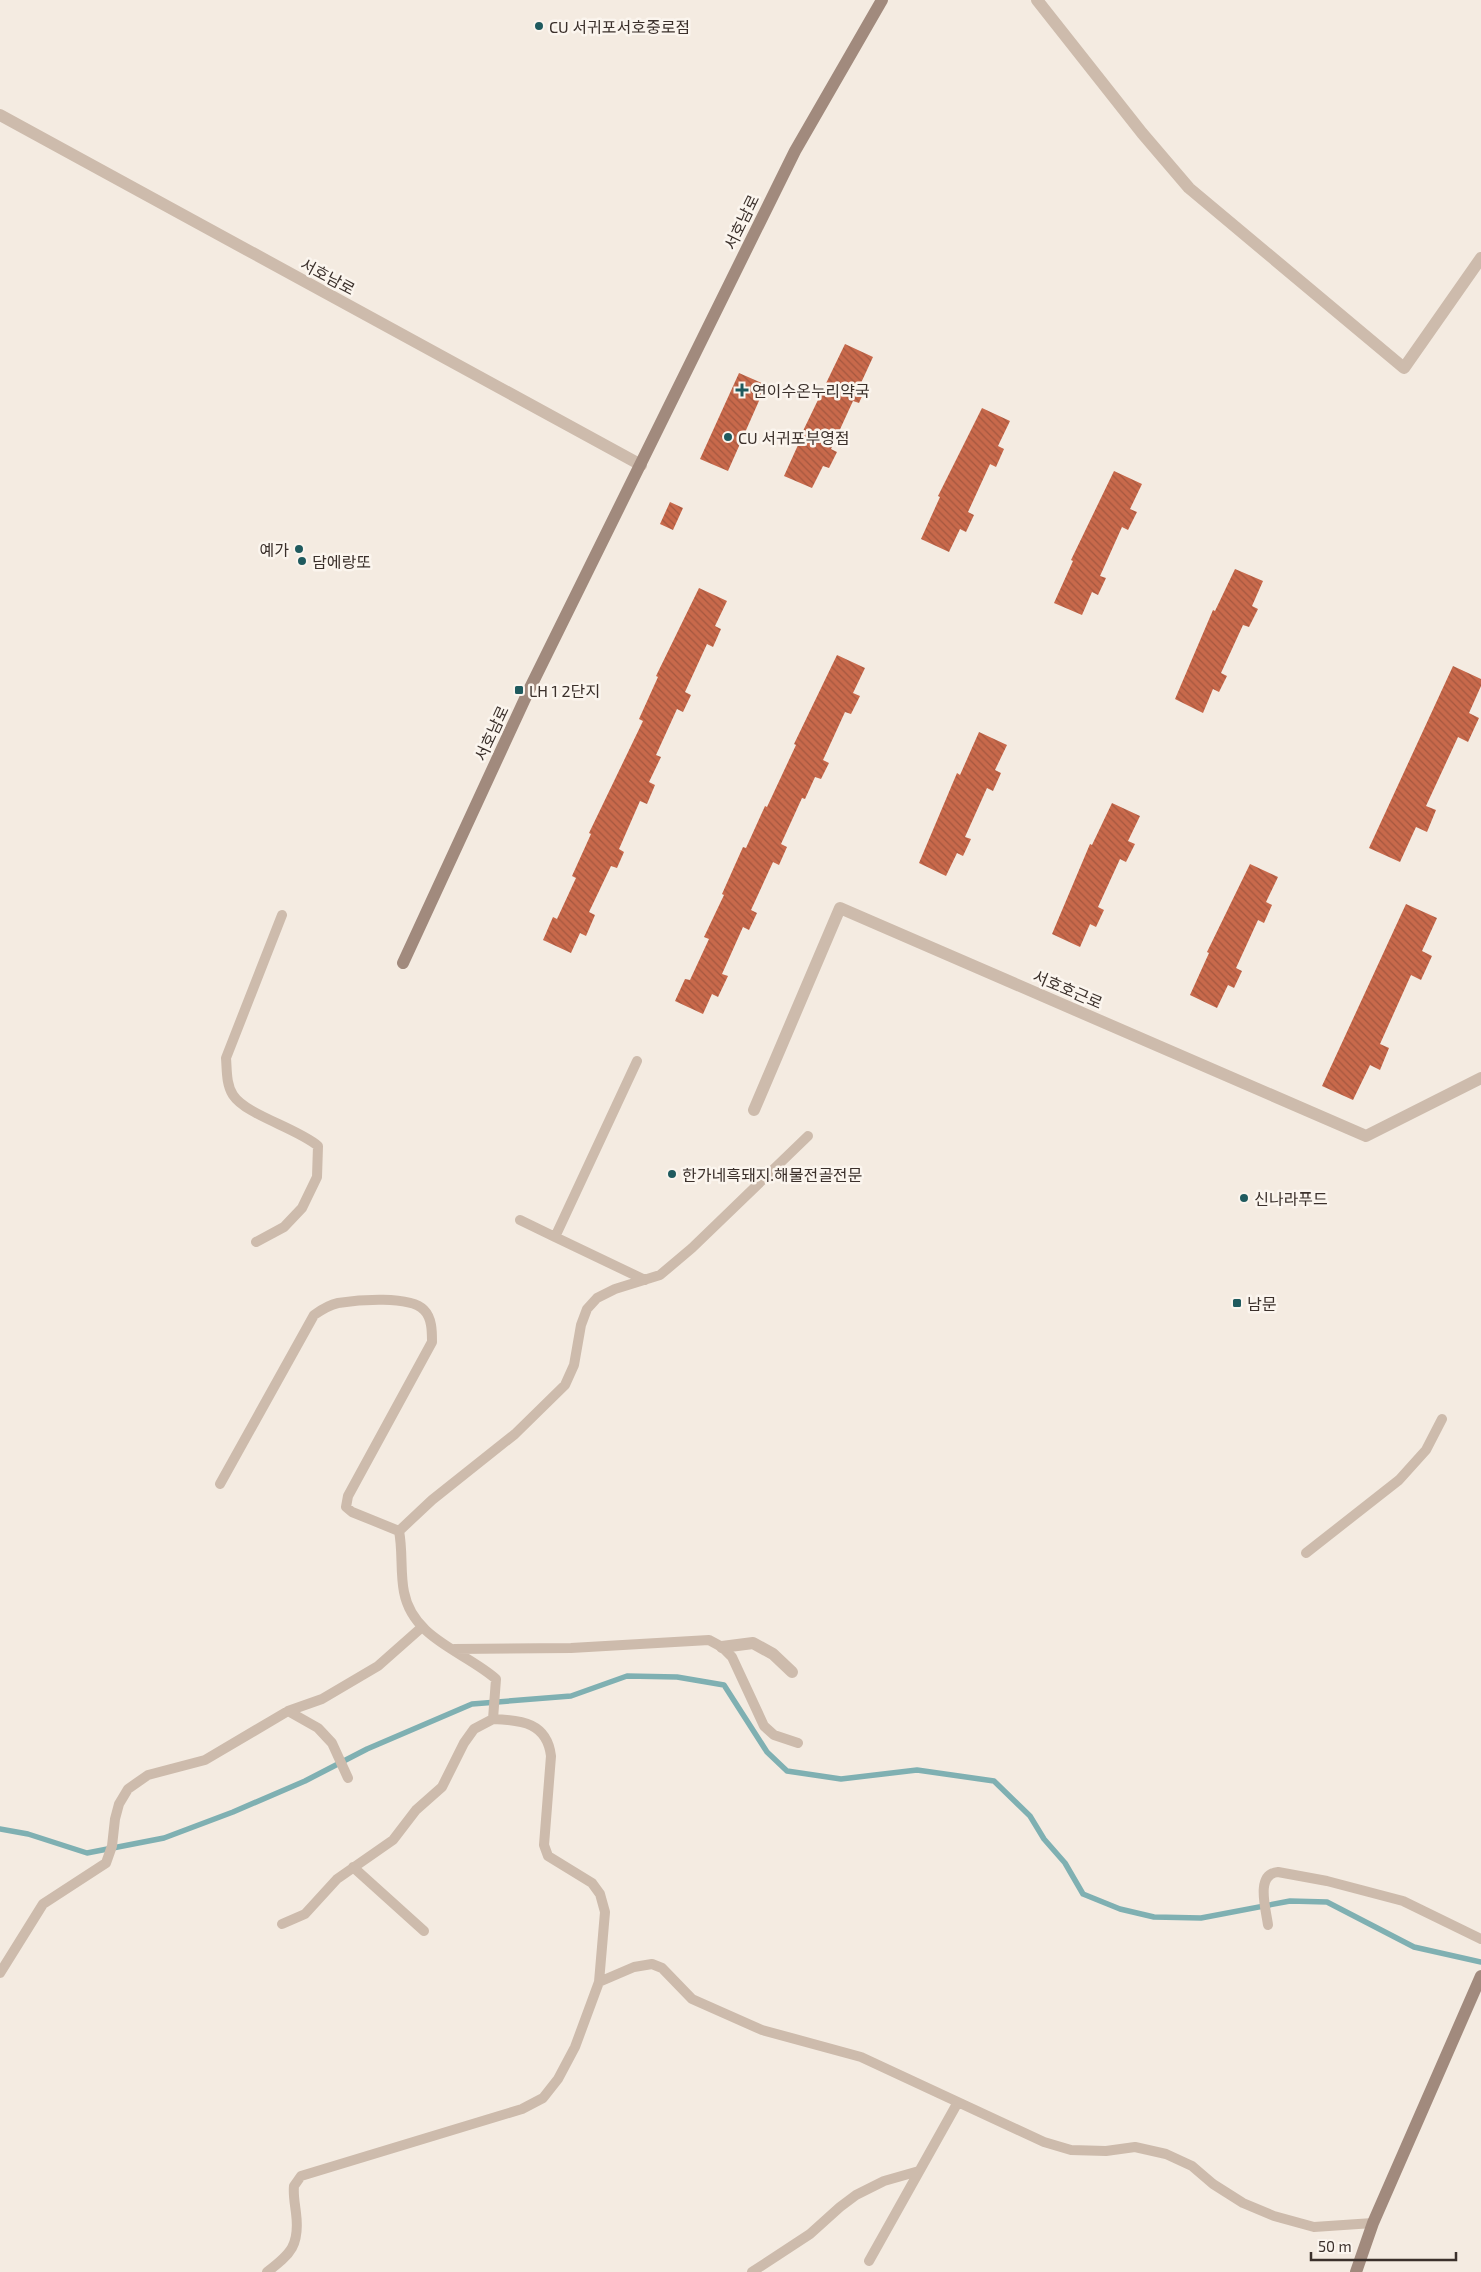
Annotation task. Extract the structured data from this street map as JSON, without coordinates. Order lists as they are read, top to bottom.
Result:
{
  "streets": {
    "main road": ["서호남로"],
    "street": ["서호호근로"]
  },
  "places": {
    "other": [
      "CU 서귀포서호중로점",
      "CU 서귀포부영점",
      "예가",
      "담에랑또",
      "한가네흑돼지.해물전골전문",
      "신나라푸드"
    ],
    "health": ["연이수온누리약국"],
    "transit": ["LH 1 2단지", "남문"]
  },
  "scale_bar": "50 m"
}
